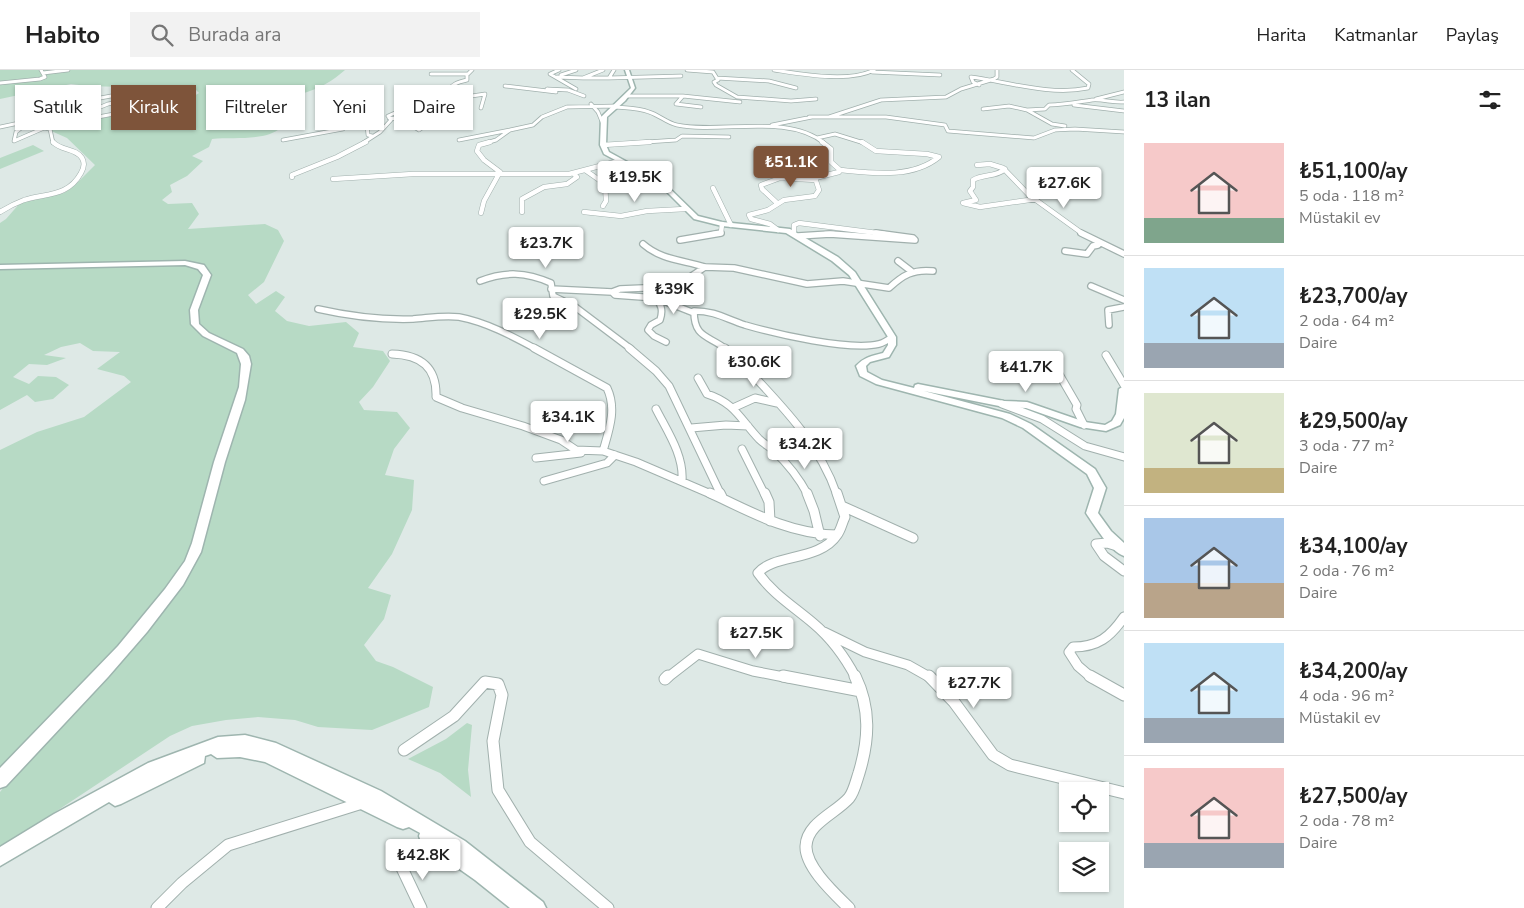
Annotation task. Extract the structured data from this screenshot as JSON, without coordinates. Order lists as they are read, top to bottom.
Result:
{
  "page": {
    "header": "Habito",
    "search": "Burada ara",
    "nav": ["Harita", "Katmanlar", "Paylaş"],
    "heading": "13 ilan",
    "chip": [
      "Satılık",
      "Kiralık",
      "Filtreler",
      "Yeni",
      "Daire"
    ],
    "list": [
      {
        "name": "₺51,100/ay",
        "note": "5 oda · 118 m² · Müstakil ev"
      },
      {
        "name": "₺23,700/ay",
        "note": "2 oda · 64 m² · Daire"
      },
      {
        "name": "₺29,500/ay",
        "note": "3 oda · 77 m² · Daire"
      },
      {
        "name": "₺34,100/ay",
        "note": "2 oda · 76 m² · Daire"
      },
      {
        "name": "₺34,200/ay",
        "note": "4 oda · 96 m² · Müstakil ev"
      },
      {
        "name": "₺27,500/ay",
        "note": "2 oda · 78 m² · Daire"
      }
    ],
    "price": [
      "₺51.1K",
      "₺19.5K",
      "₺27.6K",
      "₺23.7K",
      "₺39K",
      "₺29.5K",
      "₺30.6K",
      "₺41.7K",
      "₺34.1K",
      "₺34.2K",
      "₺27.5K",
      "₺27.7K",
      "₺42.8K"
    ]
  }
}
